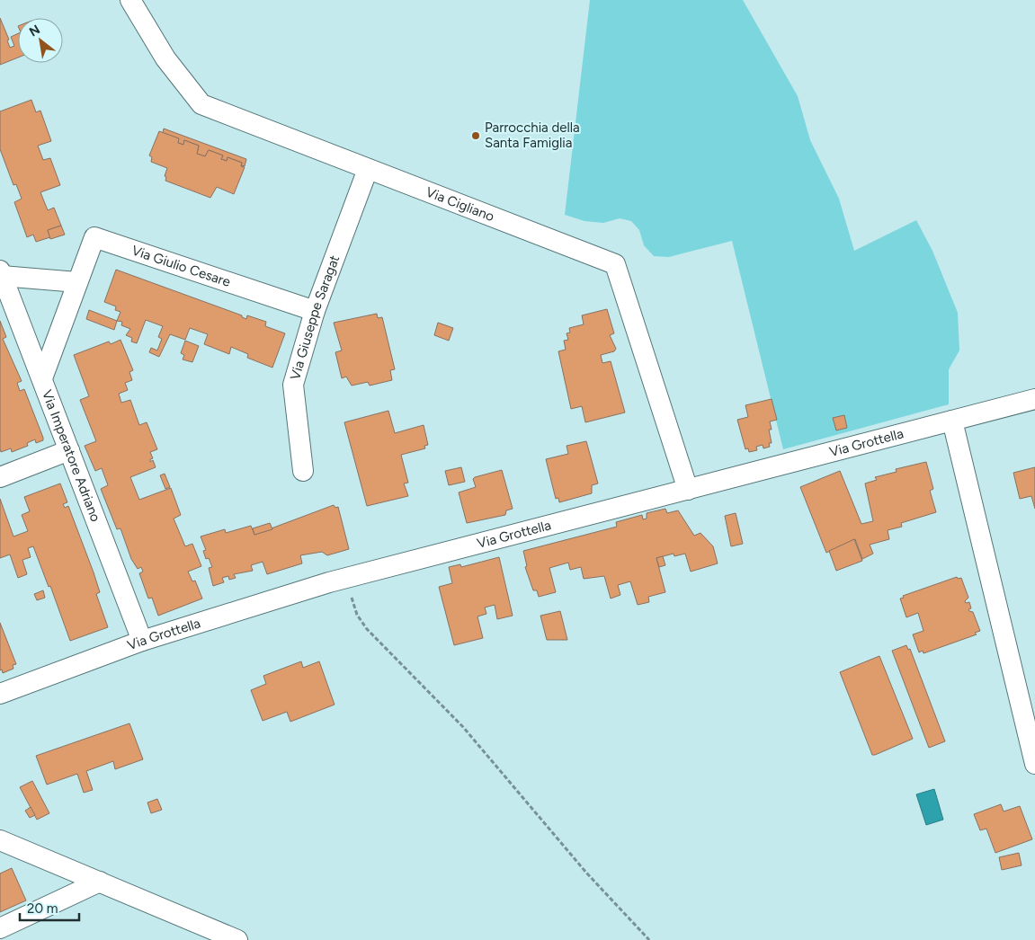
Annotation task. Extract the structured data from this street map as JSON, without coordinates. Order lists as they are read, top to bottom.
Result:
{
  "streets": {
    "street": [
      "Via Cigliano",
      "Via Giulio Cesare",
      "Via Giuseppe Saragat",
      "Via Grottella",
      "Via Imperatore Adriano"
    ]
  },
  "crossings": [
    ["Via Cigliano", "Via Giuseppe Saragat"],
    ["Via Cigliano", "Via Grottella"],
    ["Via Giulio Cesare", "Via Giuseppe Saragat"],
    ["Via Giulio Cesare", "Via Imperatore Adriano"],
    ["Via Grottella", "Via Imperatore Adriano"]
  ],
  "places": ["Parrocchia della Santa Famiglia"],
  "scale_bar": "20 m",
  "north": "top left"
}
